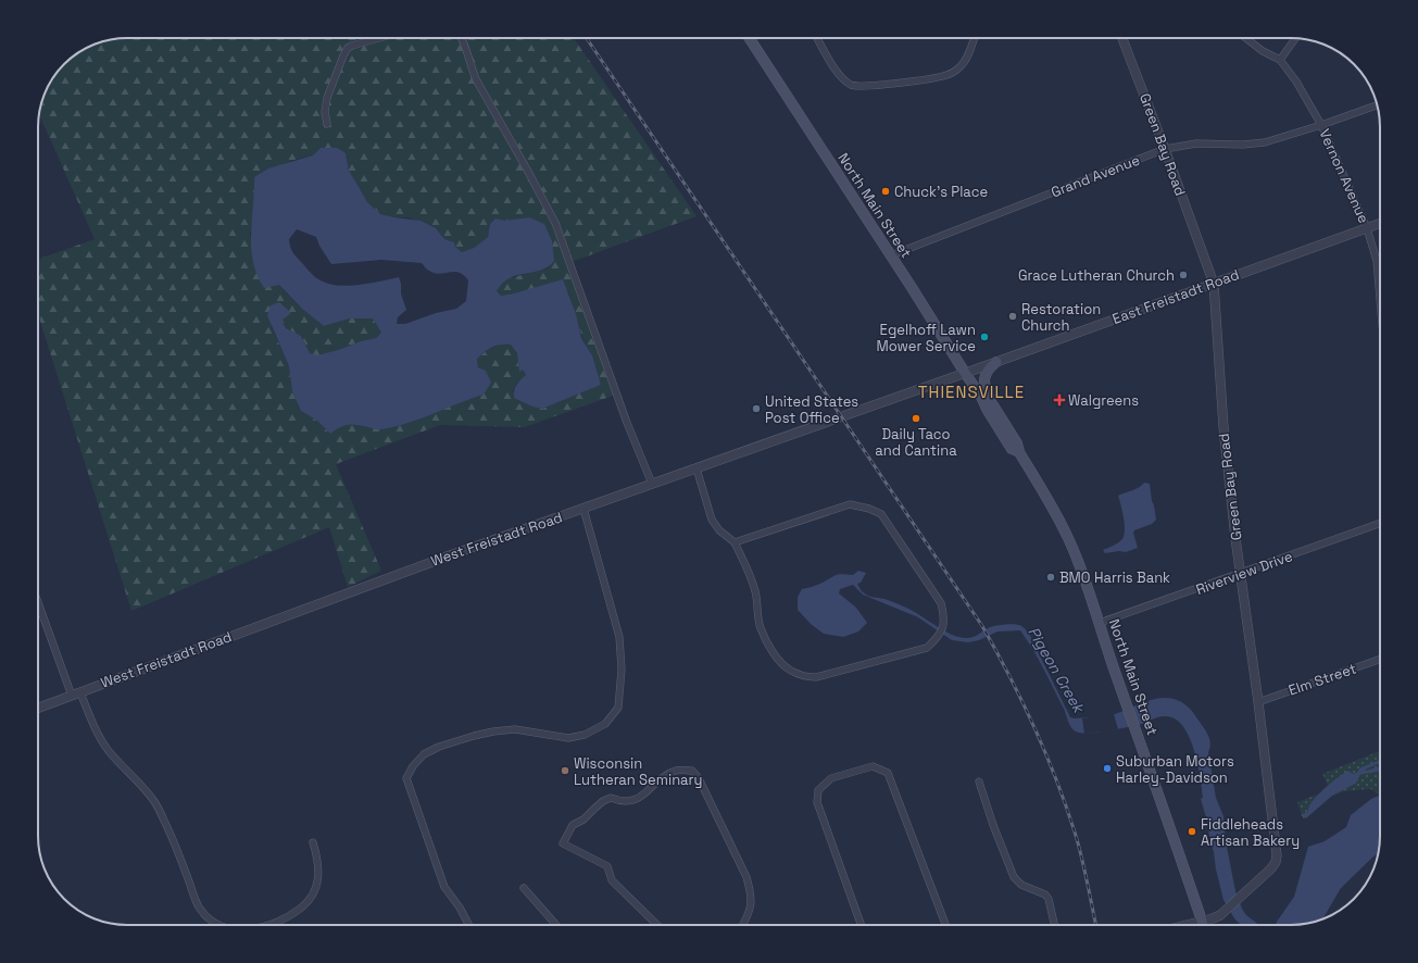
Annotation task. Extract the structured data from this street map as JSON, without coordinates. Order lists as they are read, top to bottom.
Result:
{
  "streets": {
    "main road": ["North Main Street"],
    "street": [
      "Green Bay Road",
      "Grand Avenue",
      "Vernon Avenue",
      "East Freistadt Road",
      "West Freistadt Road",
      "Riverview Drive",
      "Elm Street"
    ]
  },
  "crossings": [
    ["Green Bay Road", "Grand Avenue"],
    ["Green Bay Road", "North Main Street"],
    ["Green Bay Road", "East Freistadt Road"],
    ["Green Bay Road", "Riverview Drive"],
    ["Green Bay Road", "Elm Street"],
    ["Grand Avenue", "Vernon Avenue"],
    ["Grand Avenue", "North Main Street"],
    ["Vernon Avenue", "East Freistadt Road"],
    ["North Main Street", "East Freistadt Road"],
    ["North Main Street", "West Freistadt Road"],
    ["North Main Street", "Riverview Drive"],
    ["East Freistadt Road", "West Freistadt Road"]
  ],
  "districts": ["THIENSVILLE"],
  "water": ["Pigeon Creek"],
  "places": {
    "other": [
      "Chuck's Place",
      "Grace Lutheran Church",
      "Restoration Church",
      "Egelhoff Lawn Mower Service",
      "United States Post Office",
      "Daily Taco and Cantina",
      "BMO Harris Bank",
      "Suburban Motors Harley-Davidson",
      "Wisconsin Lutheran Seminary",
      "Fiddleheads Artisan Bakery"
    ],
    "health": ["Walgreens"]
  }
}
